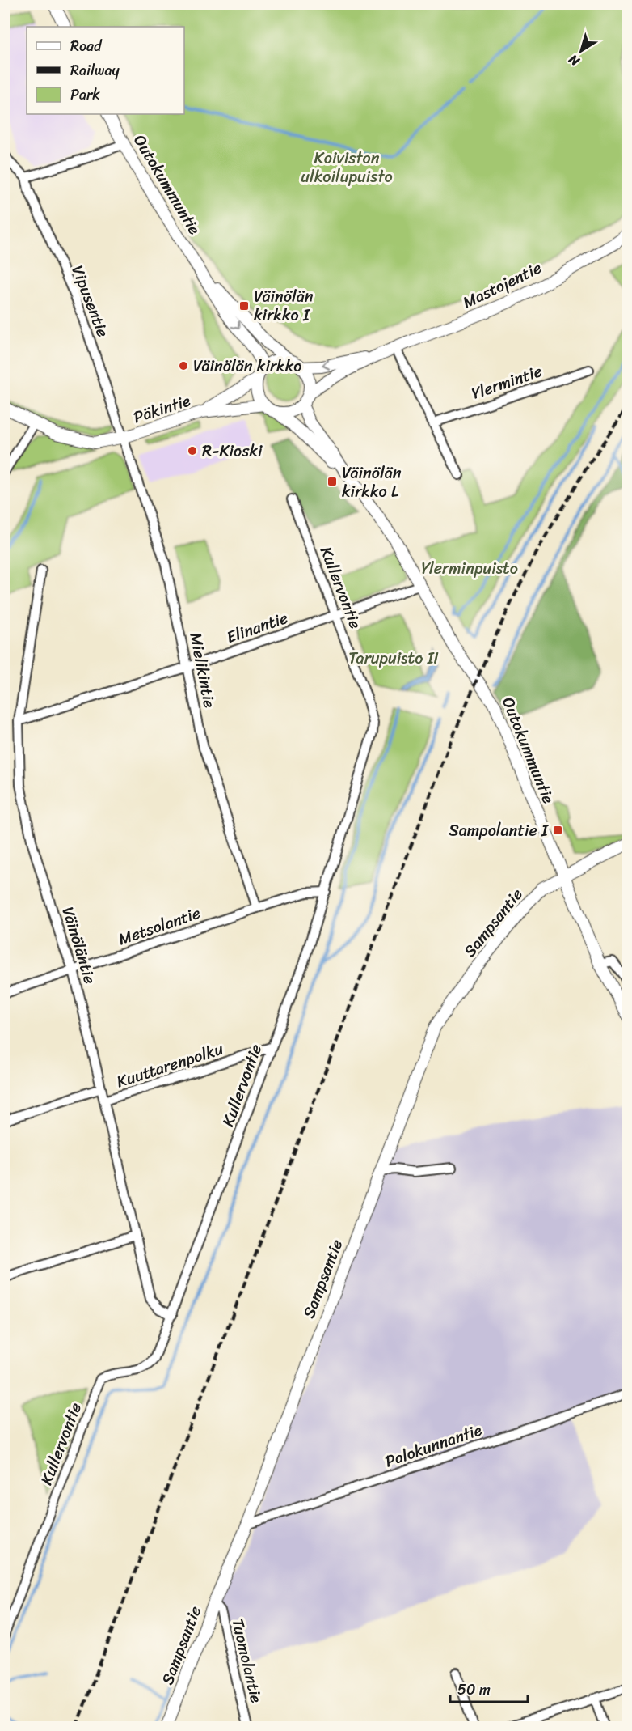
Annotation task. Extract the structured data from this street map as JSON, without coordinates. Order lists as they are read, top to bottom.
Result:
{
  "streets": {
    "street": [
      "Outokummuntie",
      "Mastojentie",
      "Vipusentie",
      "Ylermintie",
      "Päkintie",
      "Kullervontie",
      "Elinantie",
      "Mielikintie",
      "Sampsantie",
      "Metsolantie",
      "Väinöläntie",
      "Kuuttarenpolku",
      "Palokunnantie",
      "Tuomolantie"
    ]
  },
  "crossings": [
    ["Outokummuntie", "Mastojentie"],
    ["Outokummuntie", "Päkintie"],
    ["Outokummuntie", "Elinantie"],
    ["Outokummuntie", "Sampsantie"],
    ["Mastojentie", "Päkintie"],
    ["Vipusentie", "Päkintie"],
    ["Vipusentie", "Mielikintie"],
    ["Päkintie", "Mielikintie"],
    ["Kullervontie", "Elinantie"],
    ["Kullervontie", "Metsolantie"],
    ["Kullervontie", "Väinöläntie"],
    ["Kullervontie", "Kuuttarenpolku"],
    ["Elinantie", "Mielikintie"],
    ["Elinantie", "Väinöläntie"],
    ["Mielikintie", "Metsolantie"],
    ["Sampsantie", "Palokunnantie"],
    ["Sampsantie", "Tuomolantie"],
    ["Metsolantie", "Väinöläntie"],
    ["Väinöläntie", "Kuuttarenpolku"]
  ],
  "parks": ["Koiviston ulkoilupuisto", "Ylerminpuisto", "Tarupuisto II"],
  "places": {
    "transit": ["Väinölän kirkko I", "Väinölän kirkko L", "Sampolantie I"],
    "other": ["Väinölän kirkko", "R-Kioski"]
  },
  "legend": ["Road", "Railway", "Park"],
  "scale_bar": "50 m",
  "north": "bottom left"
}
